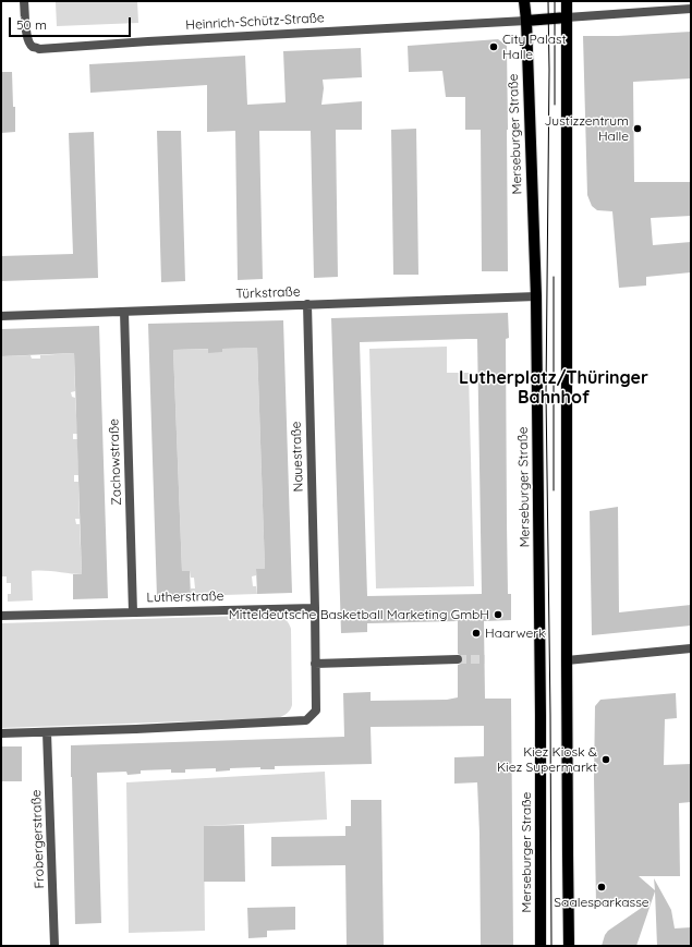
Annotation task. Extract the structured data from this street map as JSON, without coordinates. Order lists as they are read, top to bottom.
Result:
{
  "streets": {
    "main road": ["Merseburger Straße"],
    "street": [
      "Heinrich-Schütz-Straße",
      "Türkstraße",
      "Nauestraße",
      "Zachowstraße",
      "Lutherstraße",
      "Frobergerstraße"
    ]
  },
  "crossings": [
    ["Heinrich-Schütz-Straße", "Merseburger Straße"],
    ["Merseburger Straße", "Türkstraße"],
    ["Türkstraße", "Nauestraße"],
    ["Türkstraße", "Zachowstraße"],
    ["Nauestraße", "Lutherstraße"],
    ["Zachowstraße", "Lutherstraße"]
  ],
  "districts": ["Lutherplatz/Thüringer Bahnhof"],
  "places": [
    "City Palast Halle",
    "Justizzentrum Halle",
    "Mitteldeutsche Basketball Marketing GmbH",
    "Haarwerk",
    "Kiez Kiosk & Kiez Supermarkt",
    "Saalesparkasse"
  ],
  "scale_bar": "50 m"
}
